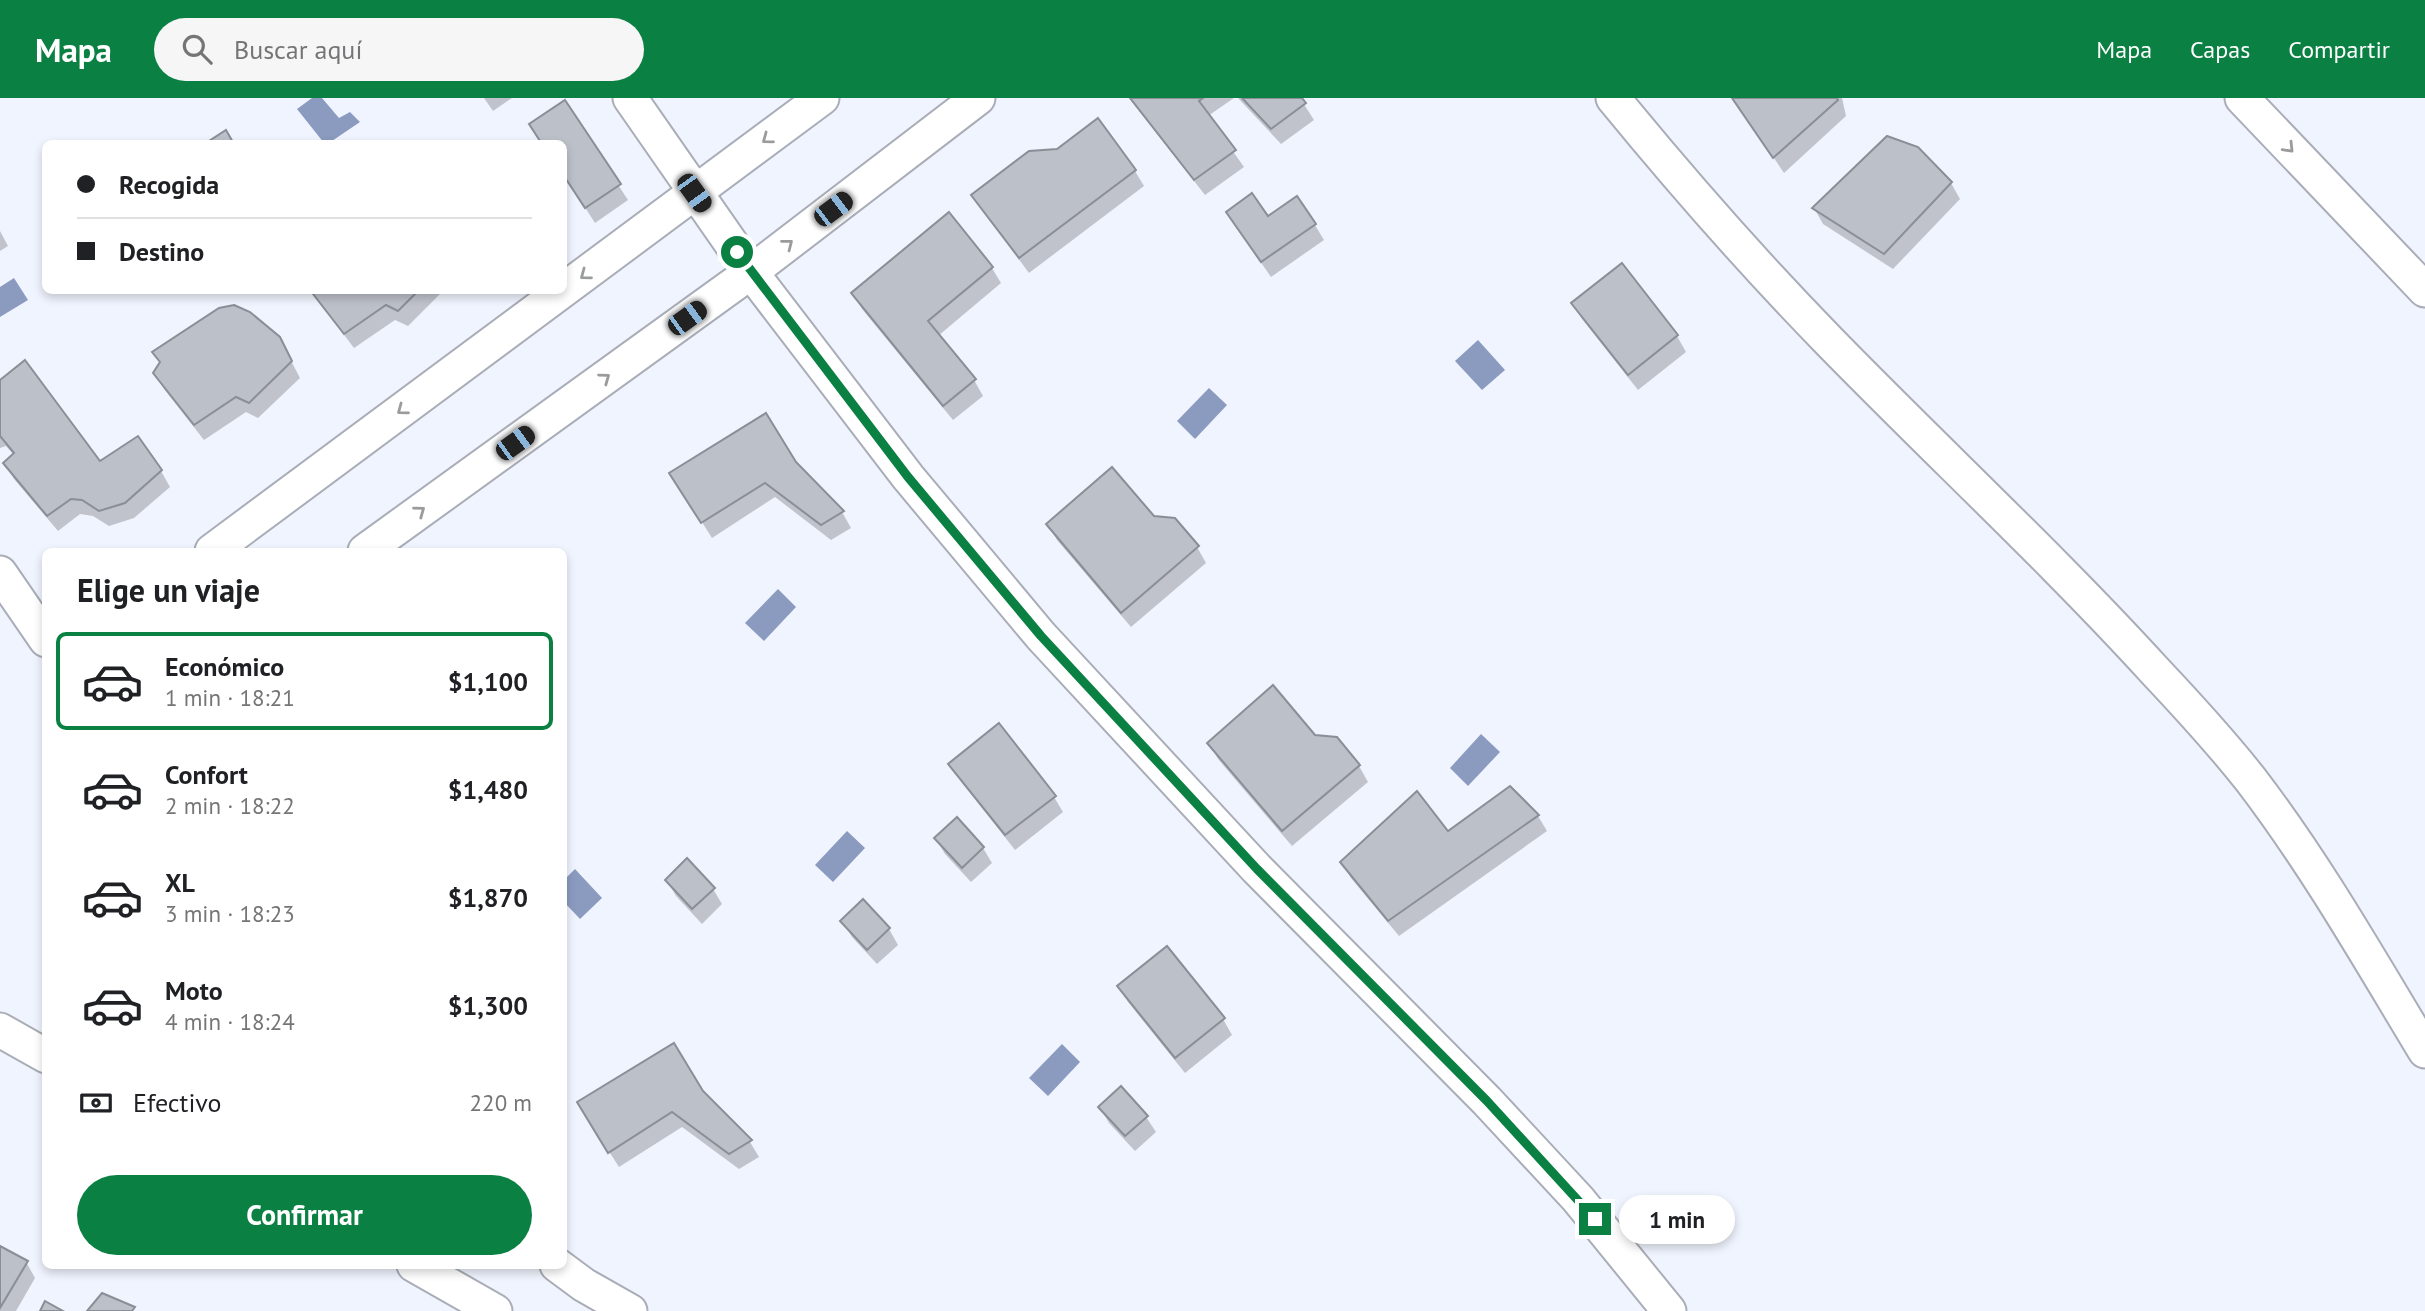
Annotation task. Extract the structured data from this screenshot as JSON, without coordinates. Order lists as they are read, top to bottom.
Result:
{
  "page": {
    "header": "Mapa",
    "search": "Buscar aquí",
    "nav": ["Mapa", "Capas", "Compartir"],
    "banner": ["Recogida", "Destino"],
    "heading": "Elige un viaje",
    "list": [
      {
        "name": "Económico",
        "note": "1 min · 18:21",
        "value": "$1,100"
      },
      {
        "name": "Confort",
        "note": "2 min · 18:22",
        "value": "$1,480"
      },
      {
        "name": "XL",
        "note": "3 min · 18:23",
        "value": "$1,870"
      },
      {
        "name": "Moto",
        "note": "4 min · 18:24",
        "value": "$1,300"
      }
    ],
    "pay": ["Efectivo", "220 m"],
    "buttons": "Confirmar",
    "bubble": "1 min"
  }
}
